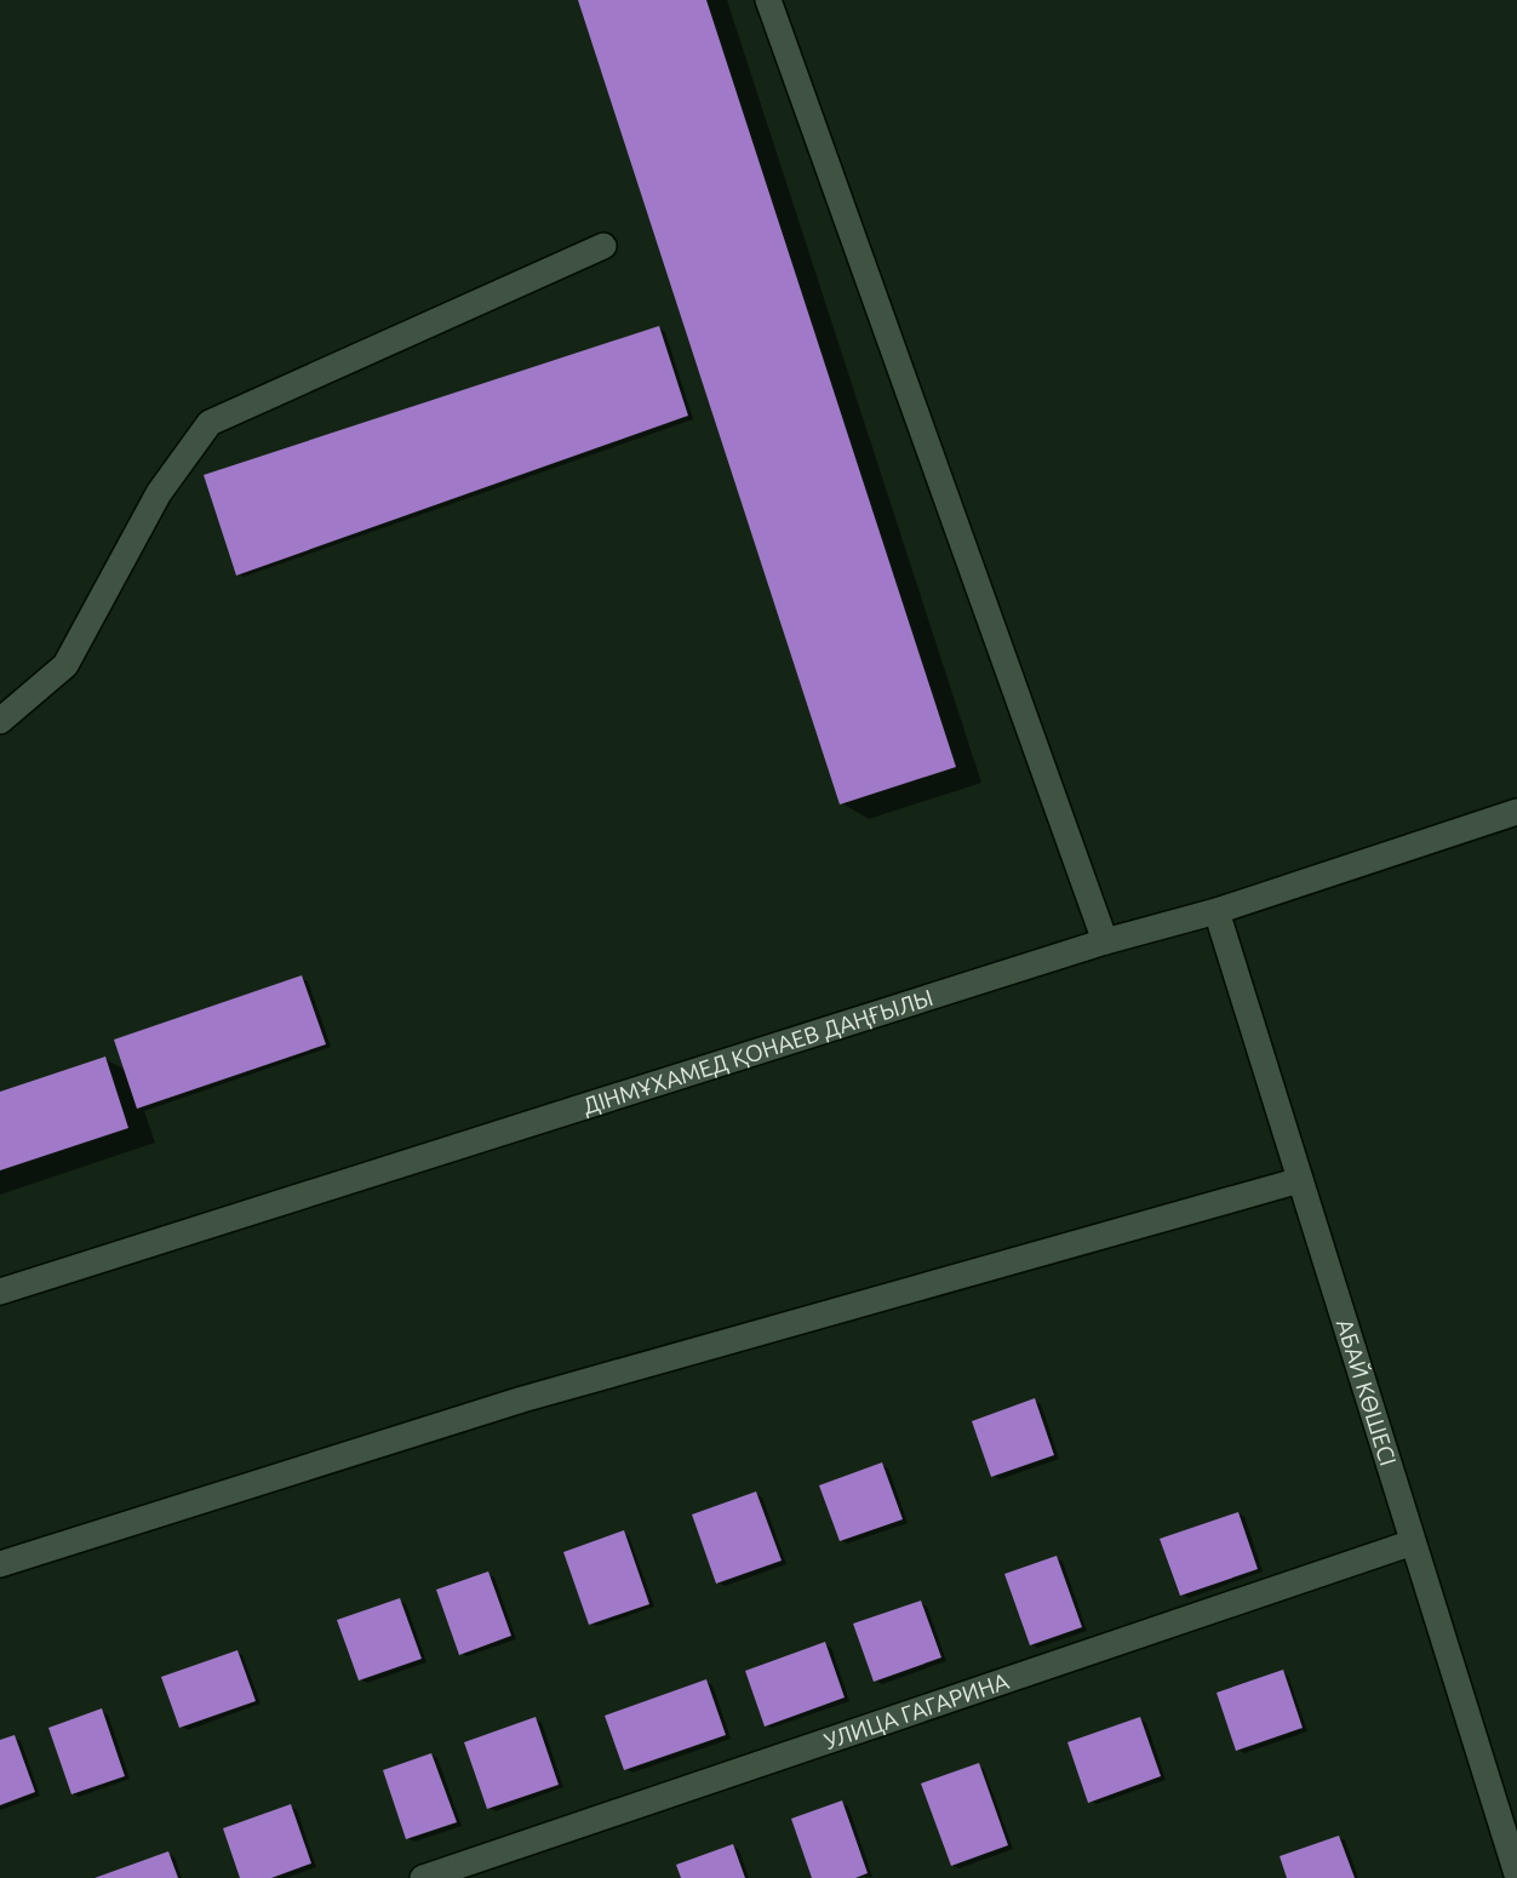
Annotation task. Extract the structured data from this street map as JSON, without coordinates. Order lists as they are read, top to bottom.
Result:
{
  "streets": {
    "street": ["ДІНМҰХАМЕД ҚОНАЕВ ДАҢҒЫЛЫ", "АБАЙ КӨШЕСІ", "УЛИЦА ГАГАРИНА"]
  },
  "crossings": [
    ["ДІНМҰХАМЕД ҚОНАЕВ ДАҢҒЫЛЫ", "АБАЙ КӨШЕСІ"],
    ["АБАЙ КӨШЕСІ", "УЛИЦА ГАГАРИНА"]
  ]
}
